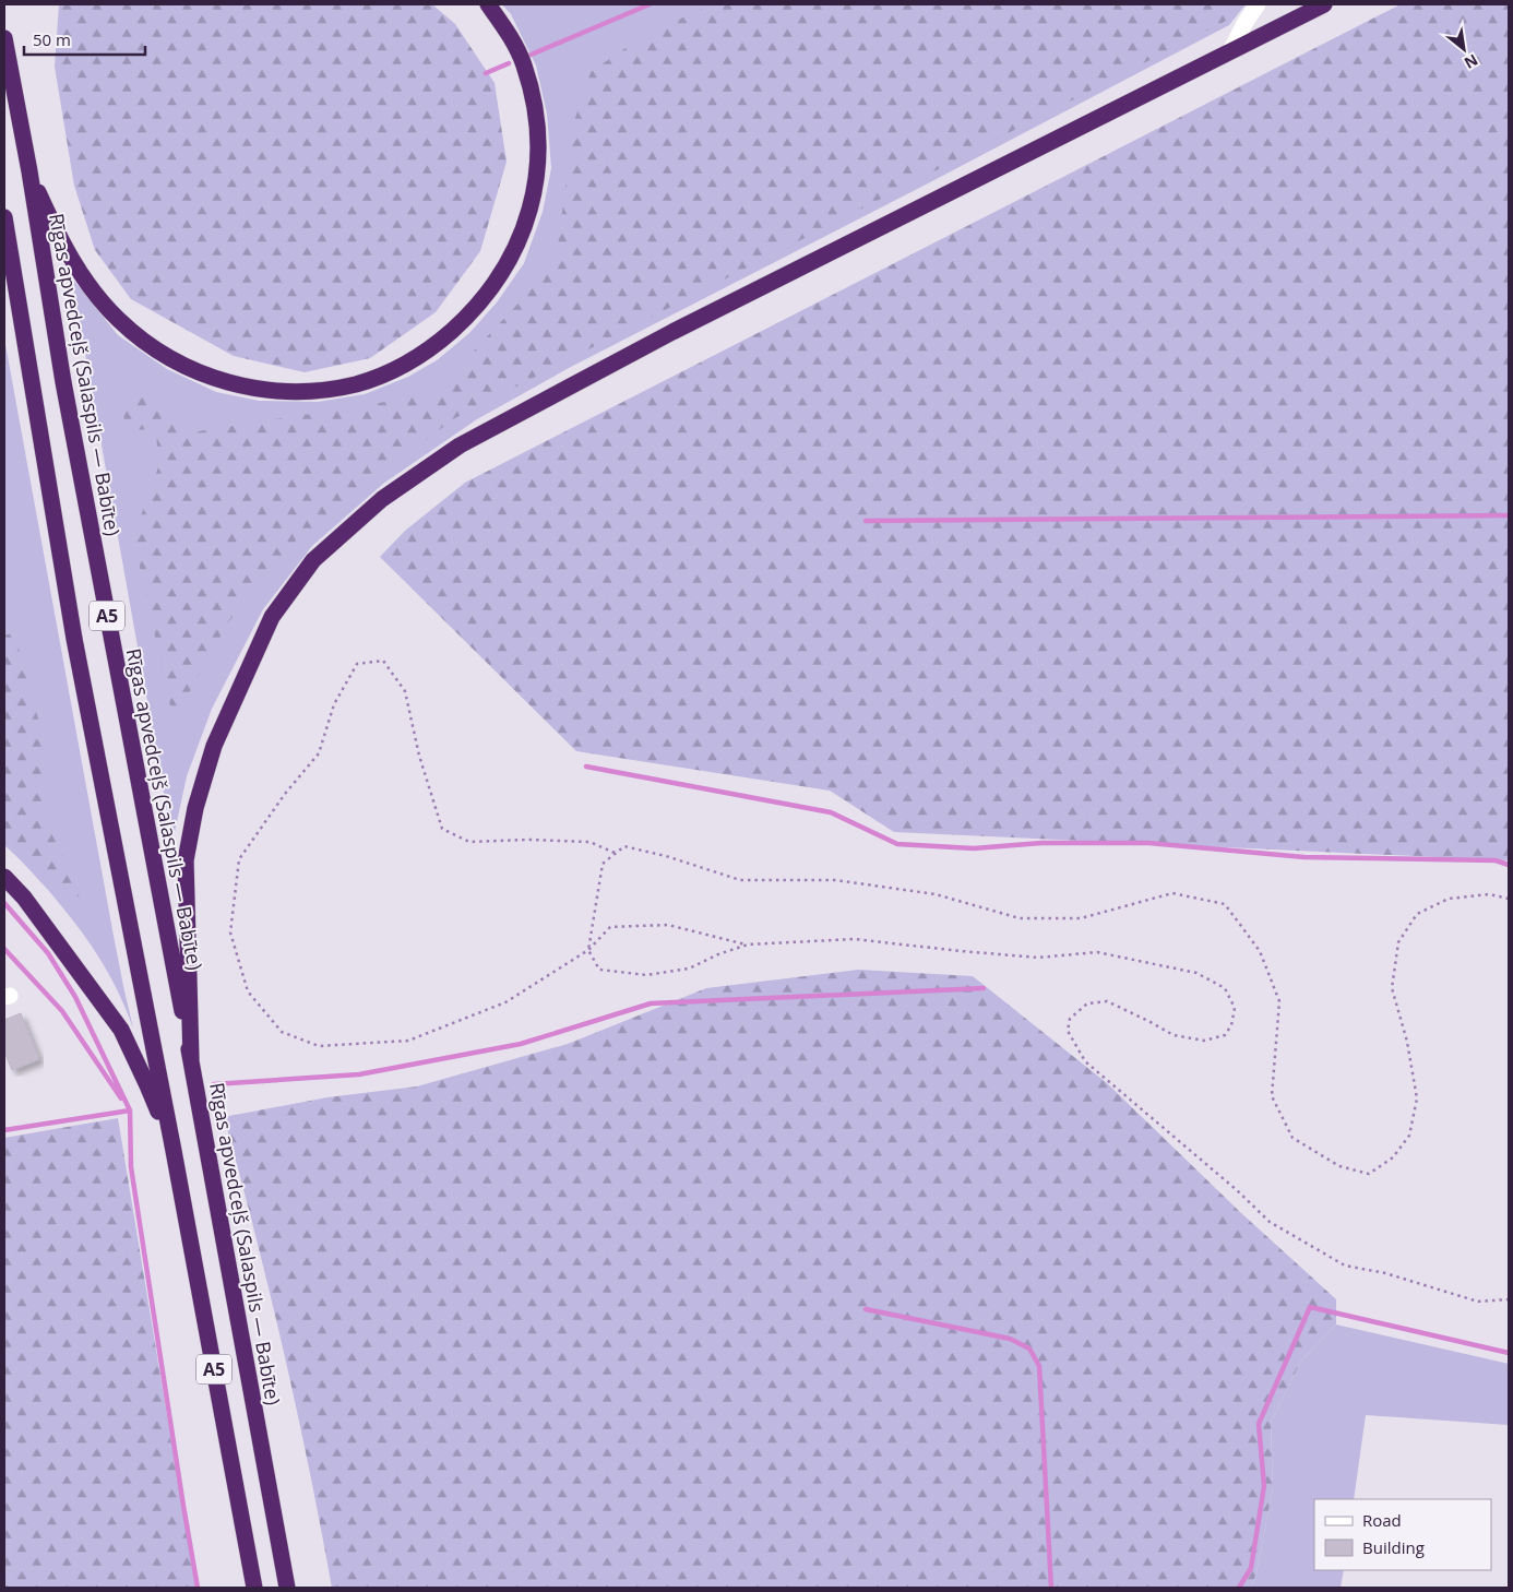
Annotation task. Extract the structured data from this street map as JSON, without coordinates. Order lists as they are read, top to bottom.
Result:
{
  "streets": {
    "highway": ["Rīgas apvedceļš (Salaspils — Babīte)", "A5"]
  },
  "legend": ["Road", "Building"],
  "scale_bar": "50 m",
  "north": "bottom right"
}
